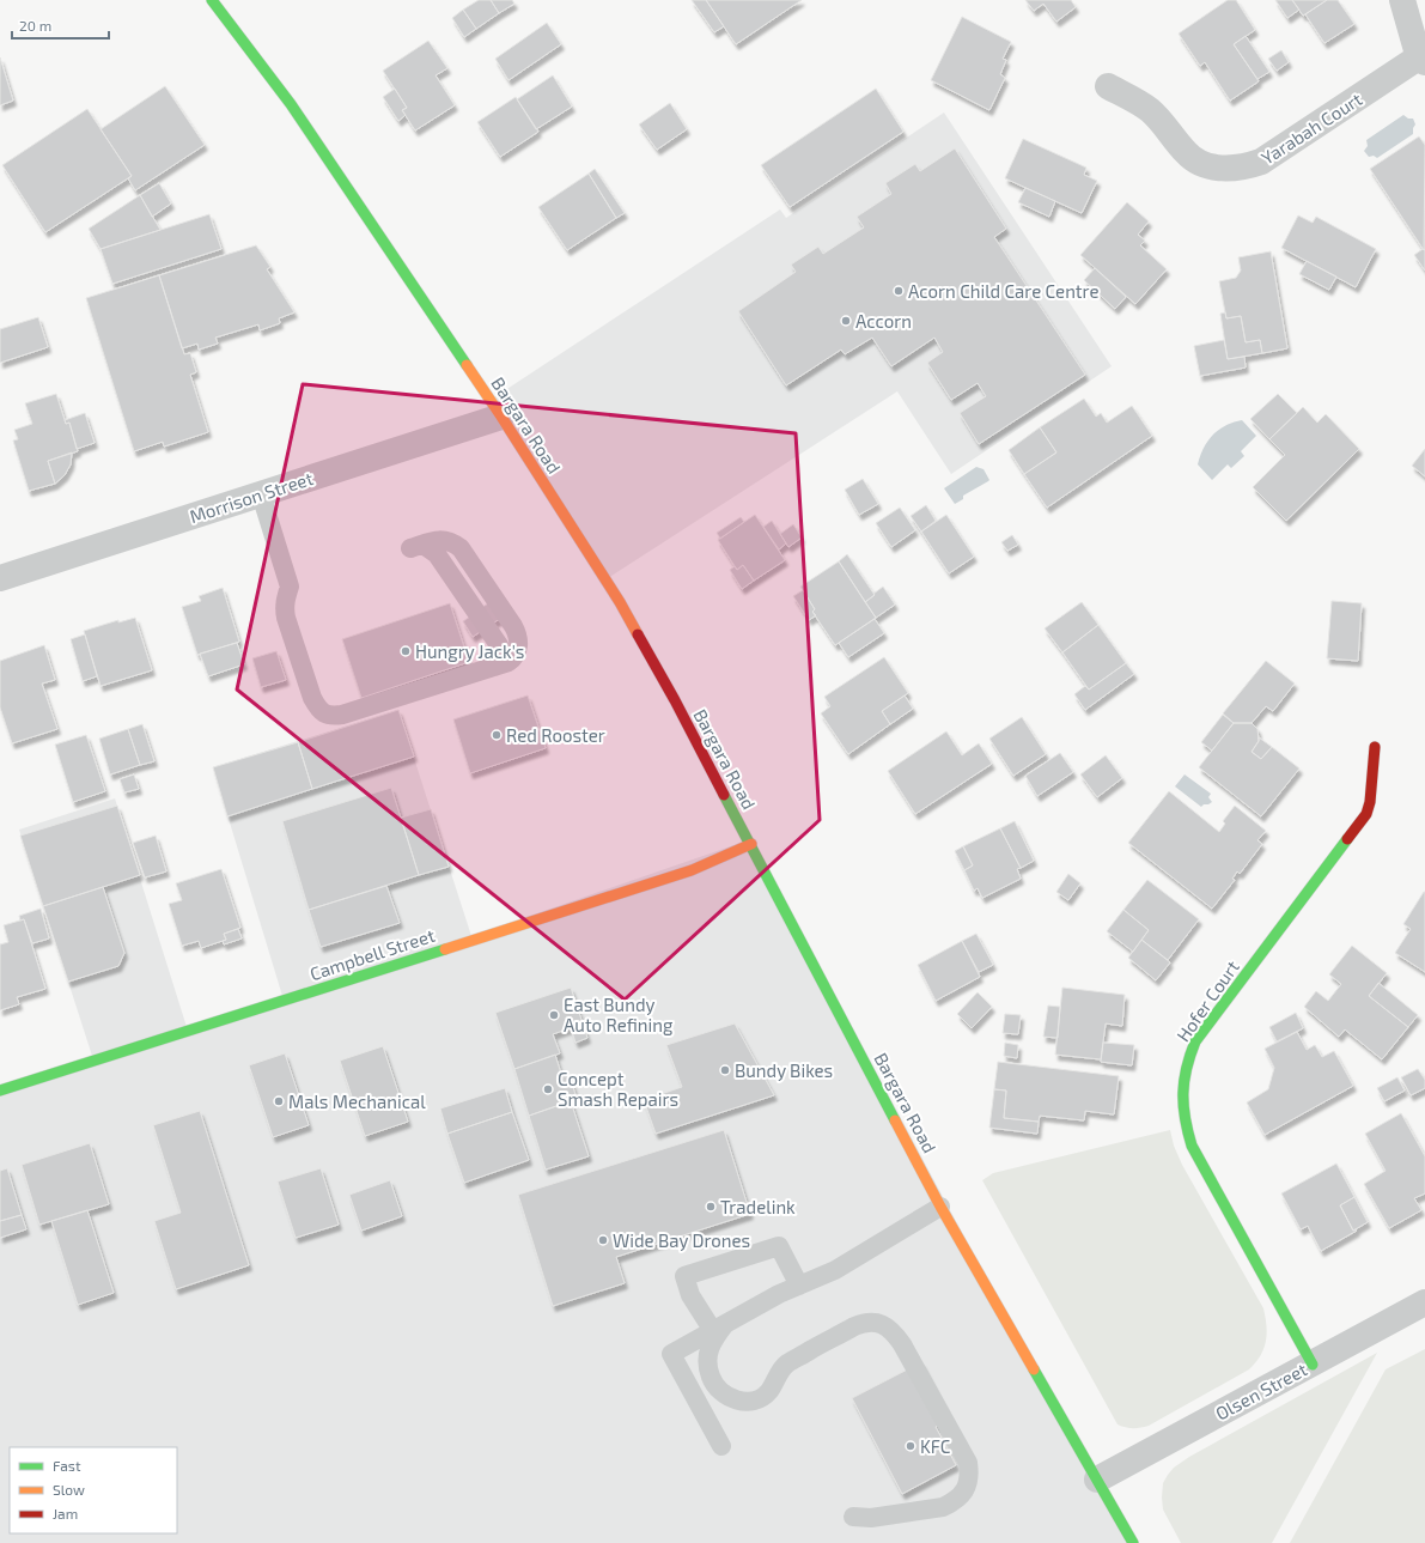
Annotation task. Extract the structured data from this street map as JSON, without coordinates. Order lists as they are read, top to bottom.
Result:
{
  "streets": {
    "main road": ["Bargara Road", "Campbell Street", "Hofer Court"],
    "street": ["Yarabah Court", "Morrison Street", "Olsen Street"]
  },
  "crossings": [
    ["Bargara Road", "Morrison Street"],
    ["Bargara Road", "Campbell Street"],
    ["Bargara Road", "Olsen Street"],
    ["Hofer Court", "Olsen Street"]
  ],
  "places": [
    "Acorn Child Care Centre",
    "Accorn",
    "Hungry Jack's",
    "Red Rooster",
    "East Bundy Auto Refining",
    "Bundy Bikes",
    "Concept Smash Repairs",
    "Mals Mechanical",
    "Tradelink",
    "Wide Bay Drones",
    "KFC"
  ],
  "legend": ["Fast", "Slow", "Jam"],
  "scale_bar": "20 m"
}
